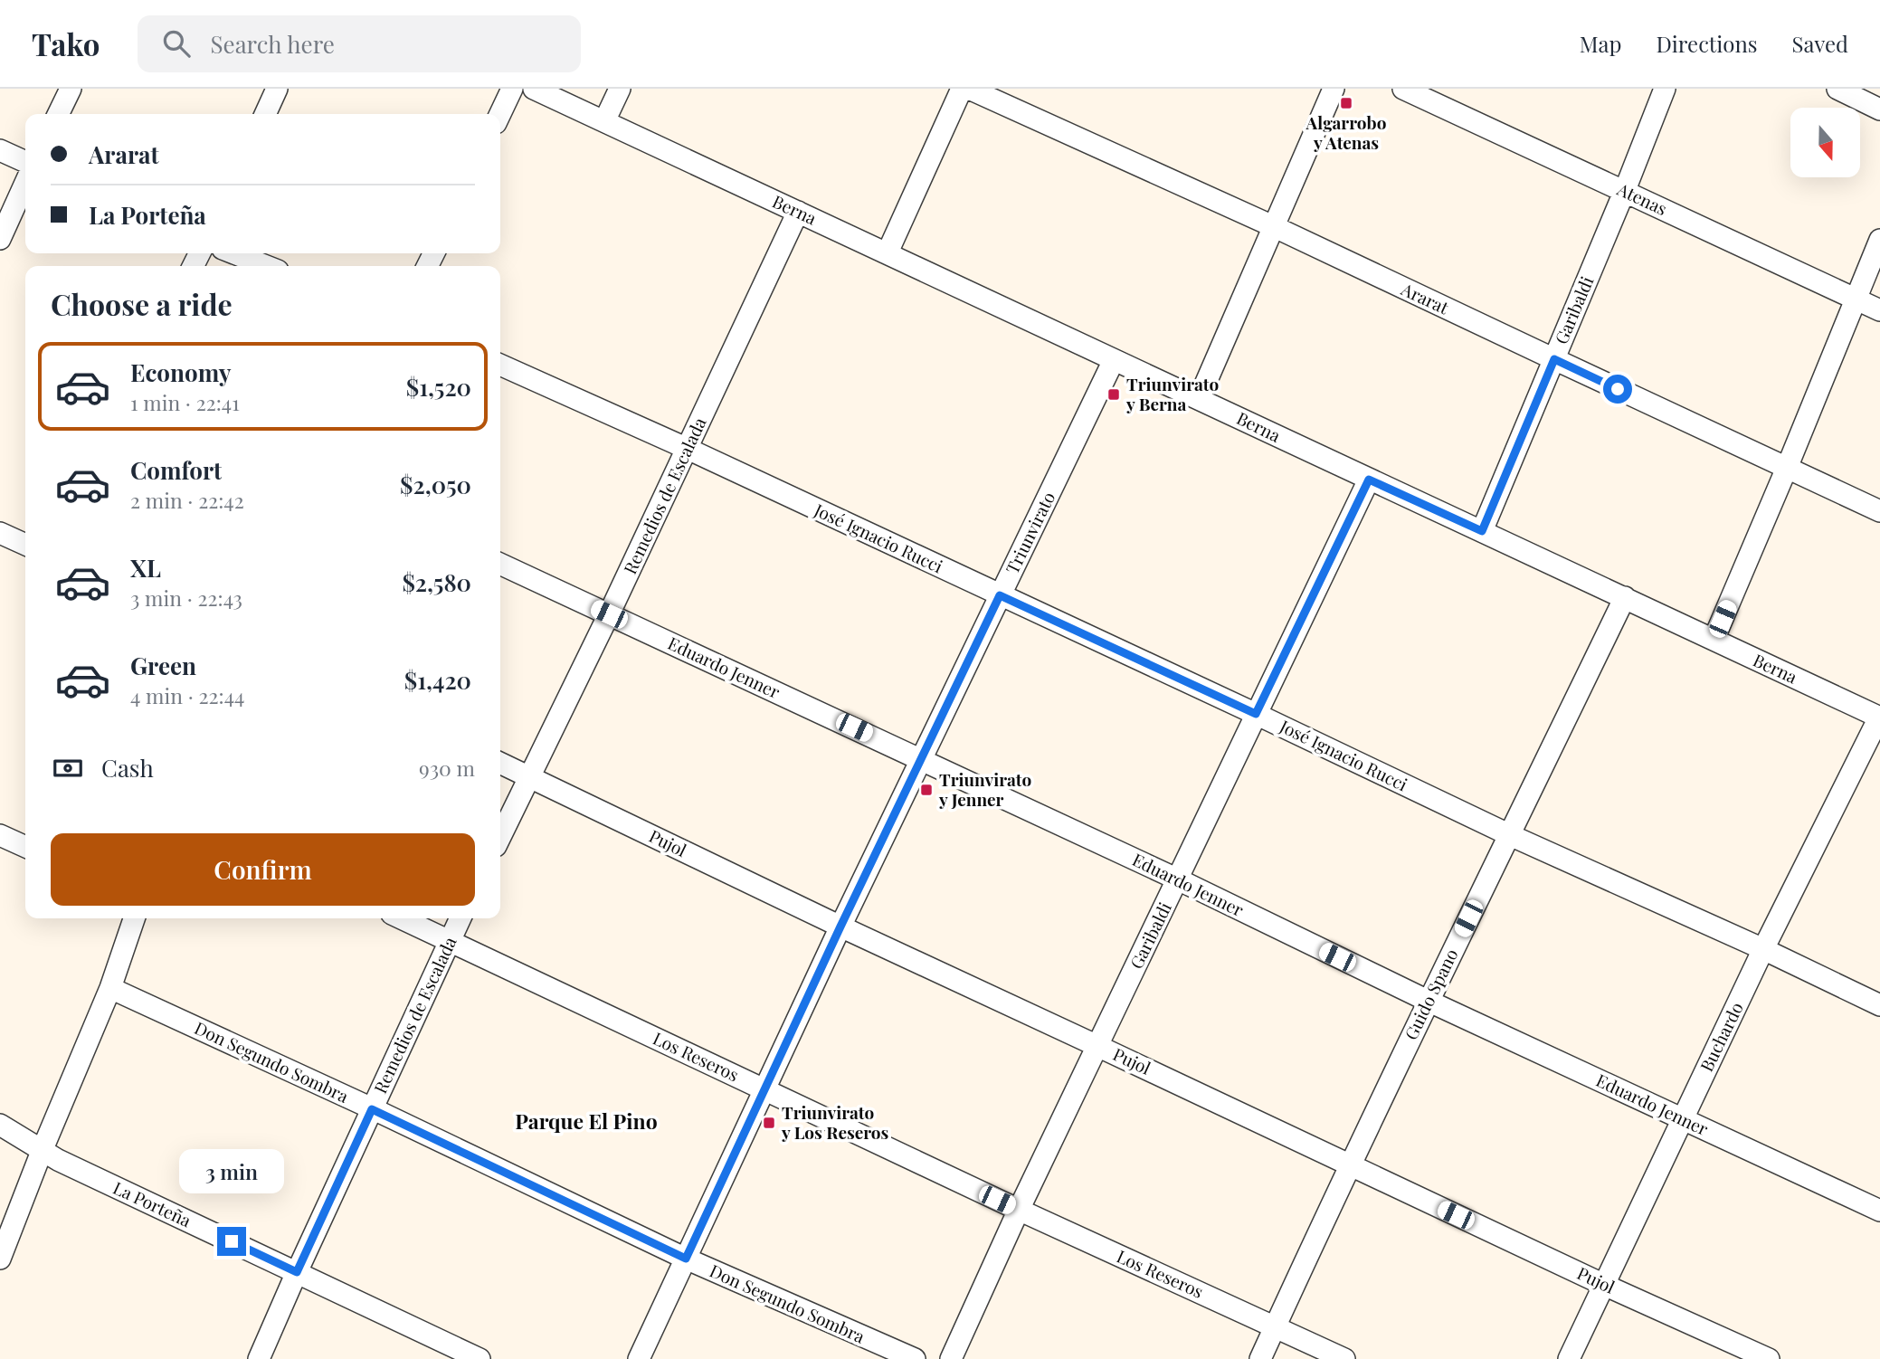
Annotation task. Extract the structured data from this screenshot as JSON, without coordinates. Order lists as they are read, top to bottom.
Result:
{
  "streets": {
    "street": [
      "Atenas",
      "Berna",
      "Ararat",
      "Garibaldi",
      "Remedios de Escalada",
      "Triunvirato",
      "José Ignacio Rucci",
      "Eduardo Jenner",
      "Pujol",
      "Guido Spano",
      "Buchardo",
      "Los Reseros",
      "Don Segundo Sombra",
      "La Porteña"
    ]
  },
  "crossings": [
    ["Atenas", "Garibaldi"],
    ["Berna", "Garibaldi"],
    ["Berna", "Remedios de Escalada"],
    ["Berna", "Triunvirato"],
    ["Berna", "Guido Spano"],
    ["Berna", "Buchardo"],
    ["Ararat", "Garibaldi"],
    ["Garibaldi", "José Ignacio Rucci"],
    ["Garibaldi", "Eduardo Jenner"],
    ["Garibaldi", "Pujol"],
    ["Garibaldi", "Los Reseros"],
    ["Remedios de Escalada", "José Ignacio Rucci"],
    ["Remedios de Escalada", "Eduardo Jenner"],
    ["Remedios de Escalada", "Pujol"],
    ["Remedios de Escalada", "Los Reseros"],
    ["Remedios de Escalada", "Don Segundo Sombra"],
    ["Remedios de Escalada", "La Porteña"],
    ["Triunvirato", "José Ignacio Rucci"],
    ["Triunvirato", "Eduardo Jenner"],
    ["Triunvirato", "Pujol"],
    ["Triunvirato", "Los Reseros"],
    ["Triunvirato", "Don Segundo Sombra"],
    ["José Ignacio Rucci", "Guido Spano"],
    ["José Ignacio Rucci", "Buchardo"],
    ["Eduardo Jenner", "Guido Spano"],
    ["Eduardo Jenner", "Buchardo"],
    ["Pujol", "Guido Spano"],
    ["Pujol", "Buchardo"],
    ["Guido Spano", "Los Reseros"]
  ],
  "districts": ["Parque El Pino"],
  "places": {
    "transit": [
      "Algarrobo y Atenas",
      "Triunvirato y Berna",
      "Triunvirato y Jenner",
      "Triunvirato y Los Reseros"
    ]
  },
  "north": "bottom",
  "page": {
    "header": "Tako",
    "search": "Search here",
    "nav": ["Map", "Directions", "Saved"],
    "banner": ["Ararat", "La Porteña"],
    "heading": "Choose a ride",
    "list": [
      {
        "name": "Economy",
        "note": "1 min · 22:41",
        "value": "$1,520"
      },
      {
        "name": "Comfort",
        "note": "2 min · 22:42",
        "value": "$2,050"
      },
      {
        "name": "XL",
        "note": "3 min · 22:43",
        "value": "$2,580"
      },
      {
        "name": "Green",
        "note": "4 min · 22:44",
        "value": "$1,420"
      }
    ],
    "pay": ["Cash", "930 m"],
    "buttons": "Confirm",
    "bubble": "3 min"
  }
}
